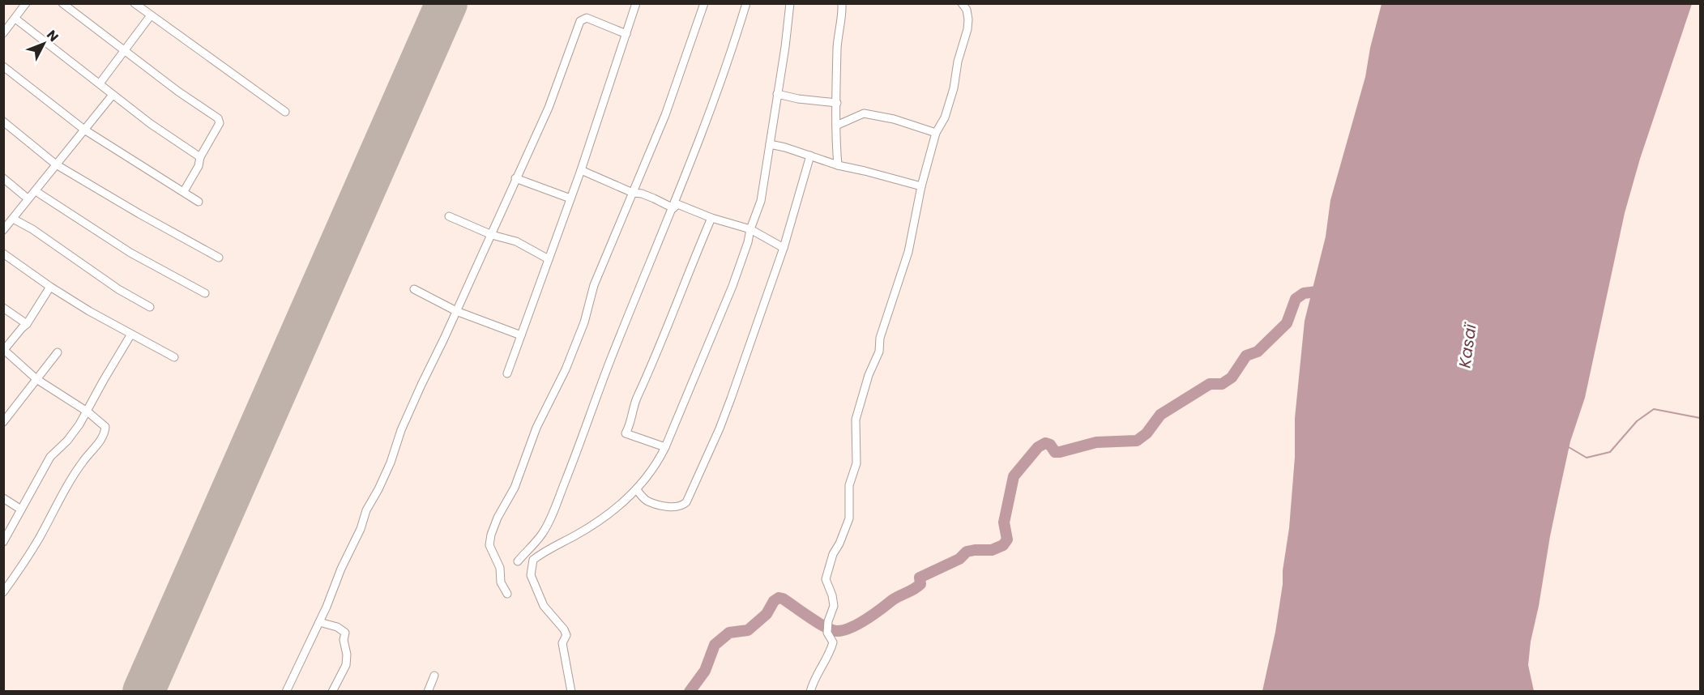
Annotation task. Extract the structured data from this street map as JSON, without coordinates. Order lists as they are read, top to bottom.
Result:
{
  "water": ["Kasaï"],
  "north": "top right"
}
